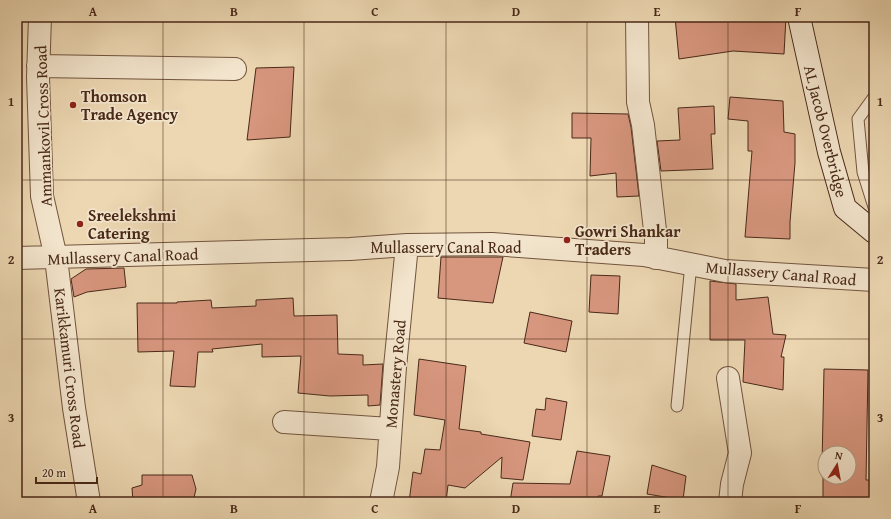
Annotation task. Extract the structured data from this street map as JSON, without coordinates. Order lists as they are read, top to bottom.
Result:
{
  "streets": {
    "street": [
      "Ammankovil Cross Road",
      "AL Jacob Overbridge",
      "Mullassery Canal Road",
      "Karikkamuri Cross Road",
      "Monastery Road"
    ]
  },
  "crossings": [
    ["Ammankovil Cross Road", "Mullassery Canal Road"],
    ["Ammankovil Cross Road", "Karikkamuri Cross Road"],
    ["Mullassery Canal Road", "Karikkamuri Cross Road"],
    ["Mullassery Canal Road", "Monastery Road"]
  ],
  "places": ["Thomson Trade Agency", "Sreelekshmi Catering", "Gowri Shankar Traders"],
  "scale_bar": "20 m",
  "north": "top",
  "grid": {
    "columns": [
      "A",
      "B",
      "C",
      "D",
      "E",
      "F"
    ],
    "rows": ["1", "2", "3"]
  }
}
